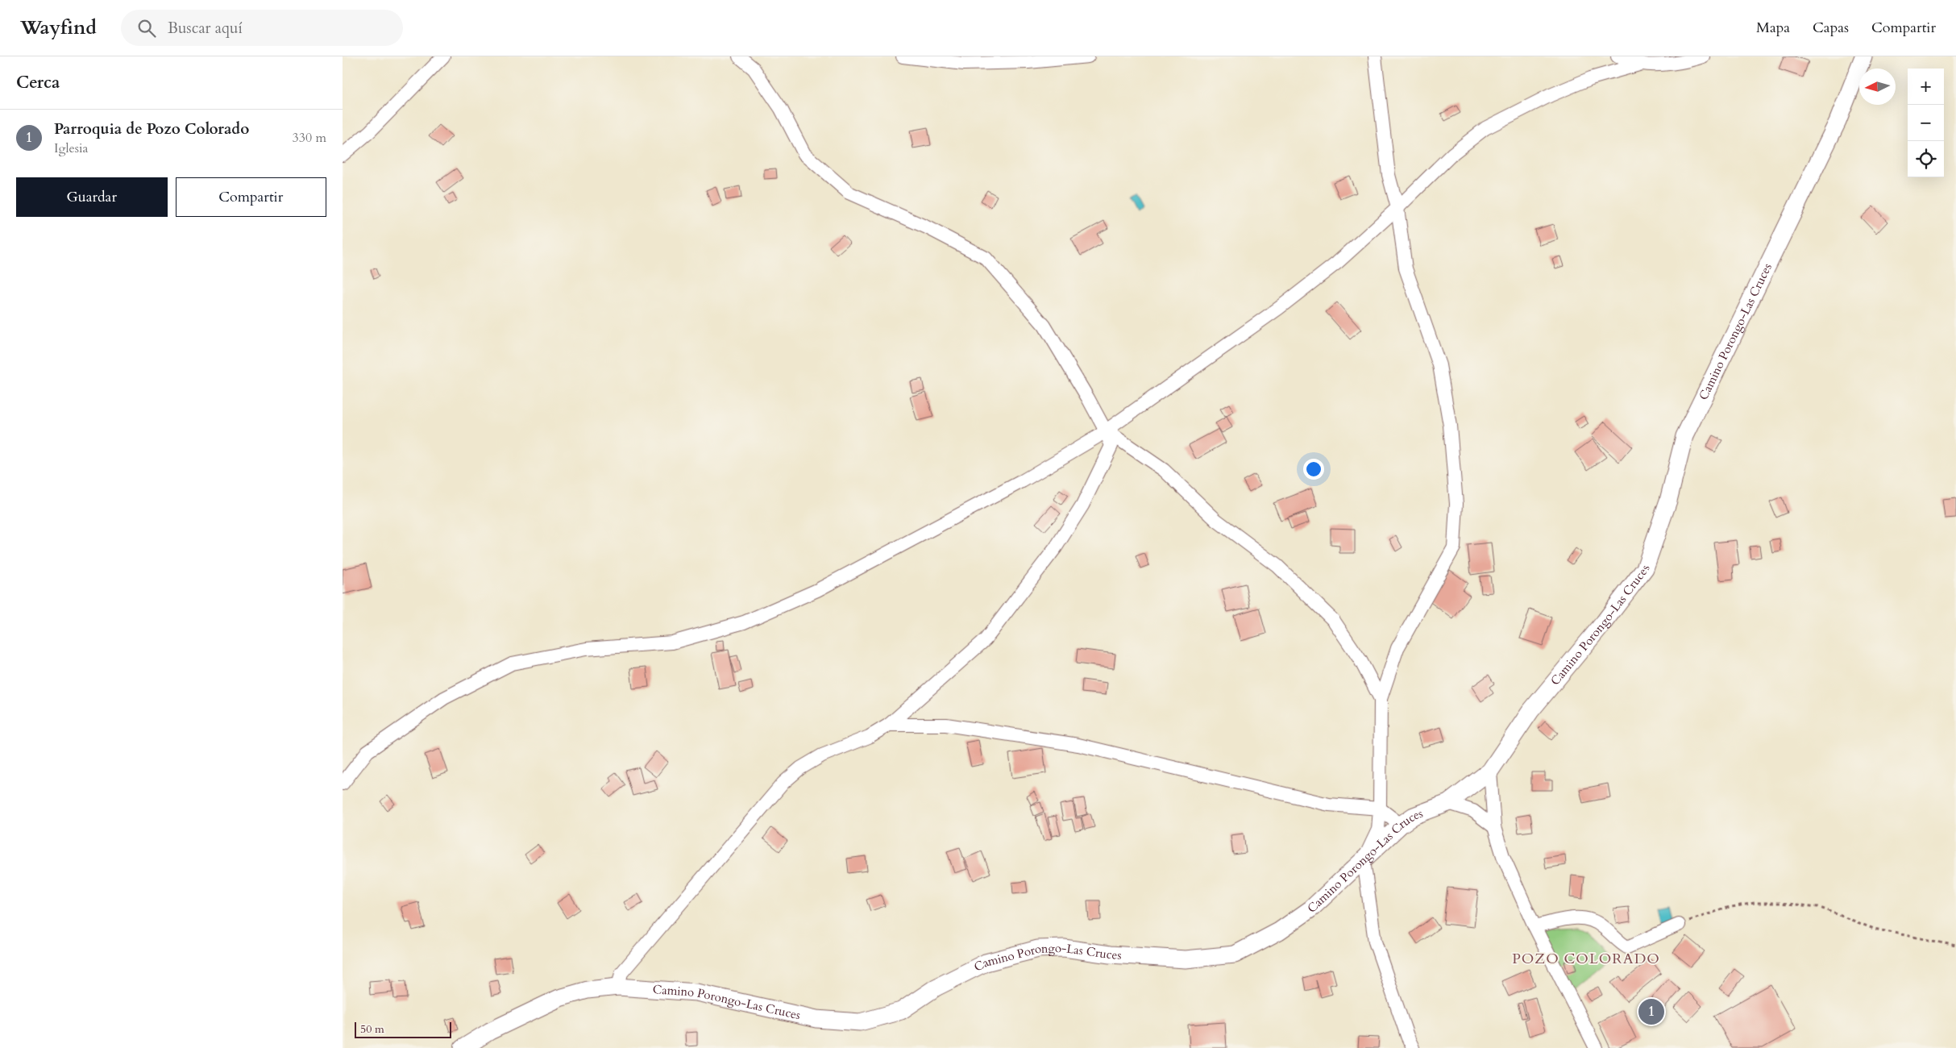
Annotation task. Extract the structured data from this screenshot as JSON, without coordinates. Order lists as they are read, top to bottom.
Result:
{
  "streets": {
    "main road": ["Camino Porongo-Las Cruces"]
  },
  "districts": ["POZO COLORADO"],
  "scale_bar": "50 m",
  "north": "left",
  "page": {
    "header": "Wayfind",
    "search": "Buscar aquí",
    "nav": ["Mapa", "Capas", "Compartir"],
    "heading": "Cerca",
    "map_buttons": ["+", "−"],
    "list": [
      {
        "mark": "1",
        "name": "Parroquia de Pozo Colorado",
        "note": "Iglesia",
        "value": "330 m"
      }
    ],
    "buttons": ["Guardar", "Compartir"],
    "pins": "1",
    "scale": "50 m"
  }
}
